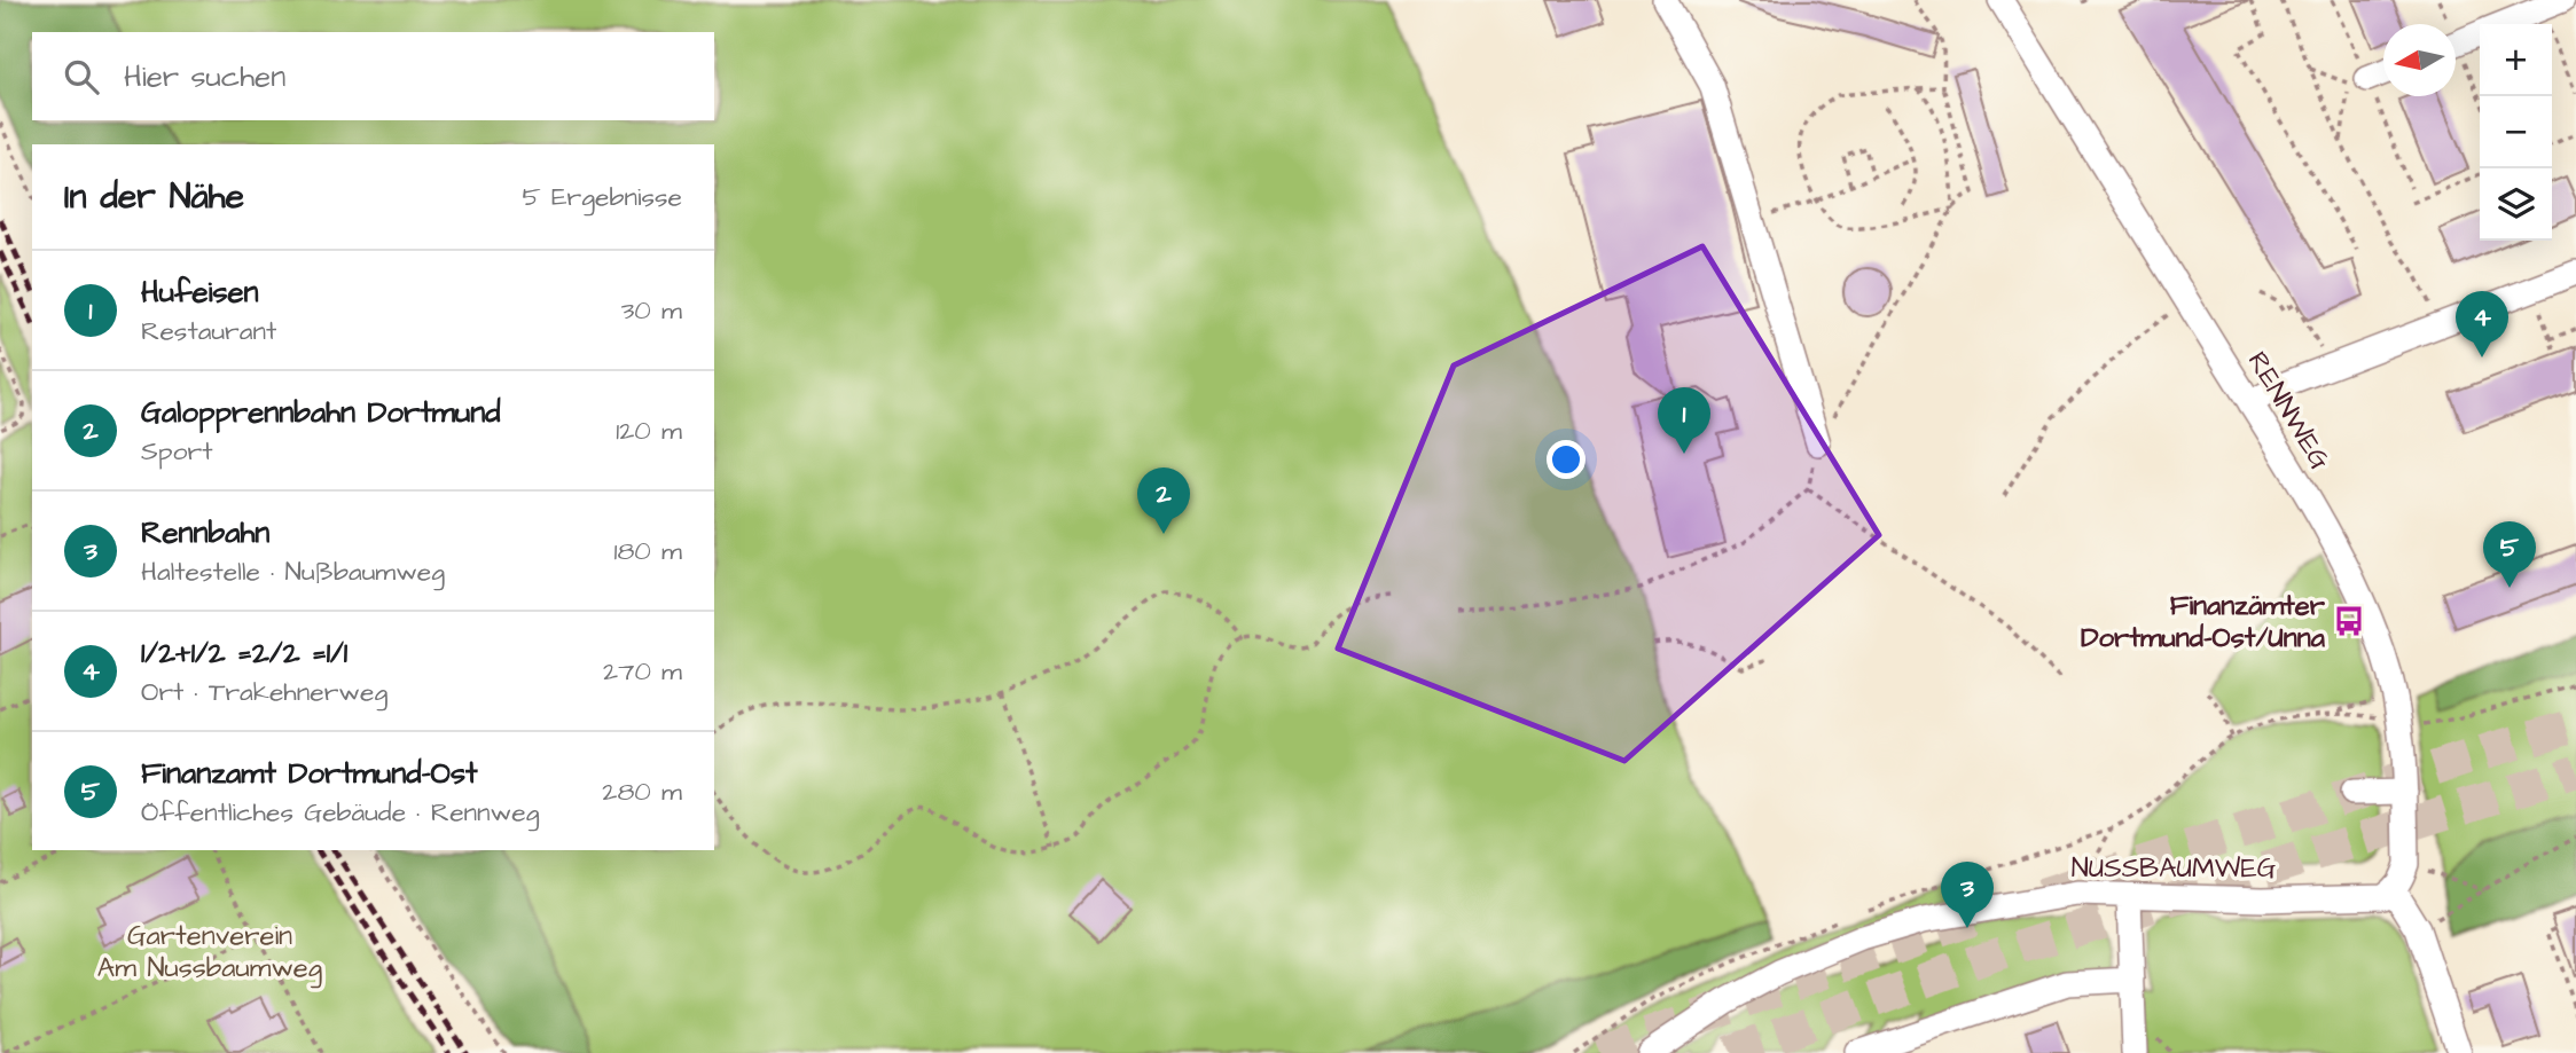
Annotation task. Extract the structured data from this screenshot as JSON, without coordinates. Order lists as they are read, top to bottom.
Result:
{
  "streets": {
    "street": ["RENNWEG", "NUSSBAUMWEG"]
  },
  "crossings": [
    ["RENNWEG", "NUSSBAUMWEG"]
  ],
  "parks": ["Gartenverein Am Nussbaumweg"],
  "places": {
    "bus stop": ["Finanzämter Dortmund-Ost/Unna"]
  },
  "north": "left",
  "page": {
    "map_buttons": ["+", "−"],
    "search": "Hier suchen",
    "heading": ["In der Nähe", "5 Ergebnisse"],
    "list": [
      {
        "mark": "1",
        "name": "Hufeisen",
        "note": "Restaurant",
        "value": "30 m"
      },
      {
        "mark": "2",
        "name": "Galopprennbahn Dortmund",
        "note": "Sport",
        "value": "120 m"
      },
      {
        "mark": "3",
        "name": "Rennbahn",
        "note": "Haltestelle · Nußbaumweg",
        "value": "180 m"
      },
      {
        "mark": "4",
        "name": "1/2+1/2 =2/2 =1/1",
        "note": "Ort · Trakehnerweg",
        "value": "270 m"
      },
      {
        "mark": "5",
        "name": "Finanzamt Dortmund-Ost",
        "note": "Öffentliches Gebäude · Rennweg",
        "value": "280 m"
      }
    ],
    "pins": [
      "4",
      "1",
      "2",
      "5",
      "3"
    ]
  }
}
